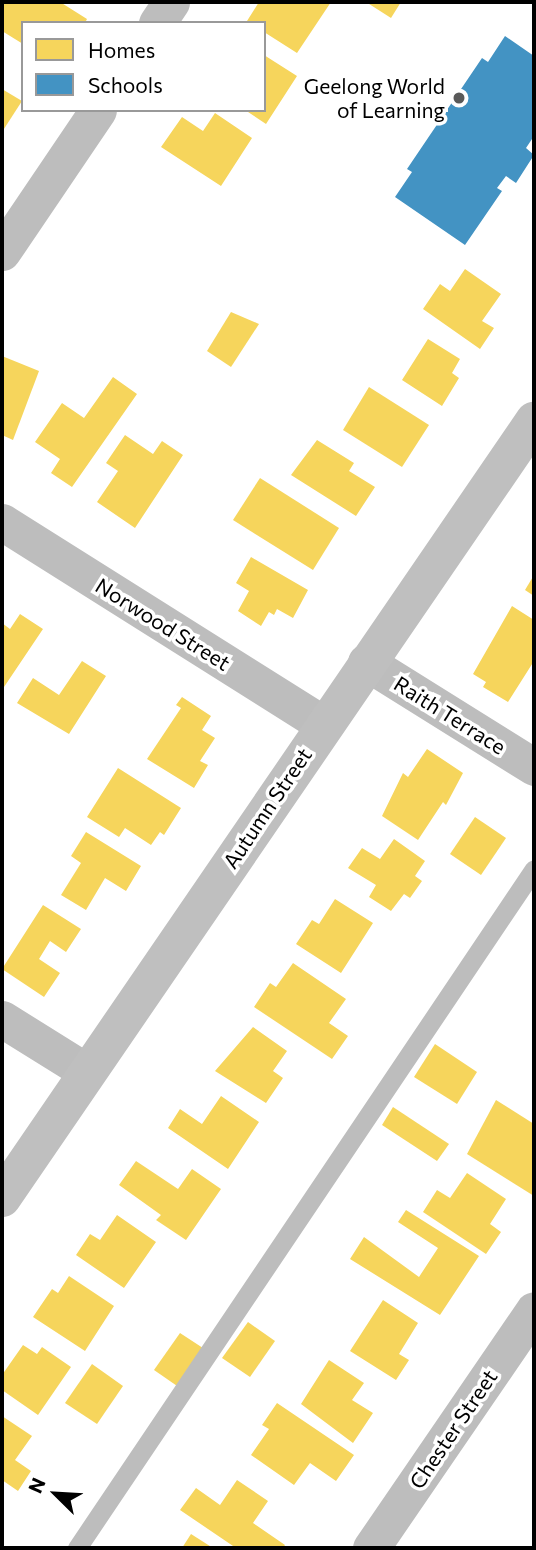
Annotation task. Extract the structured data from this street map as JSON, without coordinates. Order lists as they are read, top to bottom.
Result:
{
  "streets": {
    "street": [
      "Norwood Street",
      "Raith Terrace",
      "Autumn Street",
      "Chester Street"
    ]
  },
  "crossings": [
    ["Norwood Street", "Autumn Street"],
    ["Raith Terrace", "Autumn Street"]
  ],
  "places": ["Geelong World of Learning"],
  "legend": ["Homes", "Schools"],
  "north": "top left"
}
